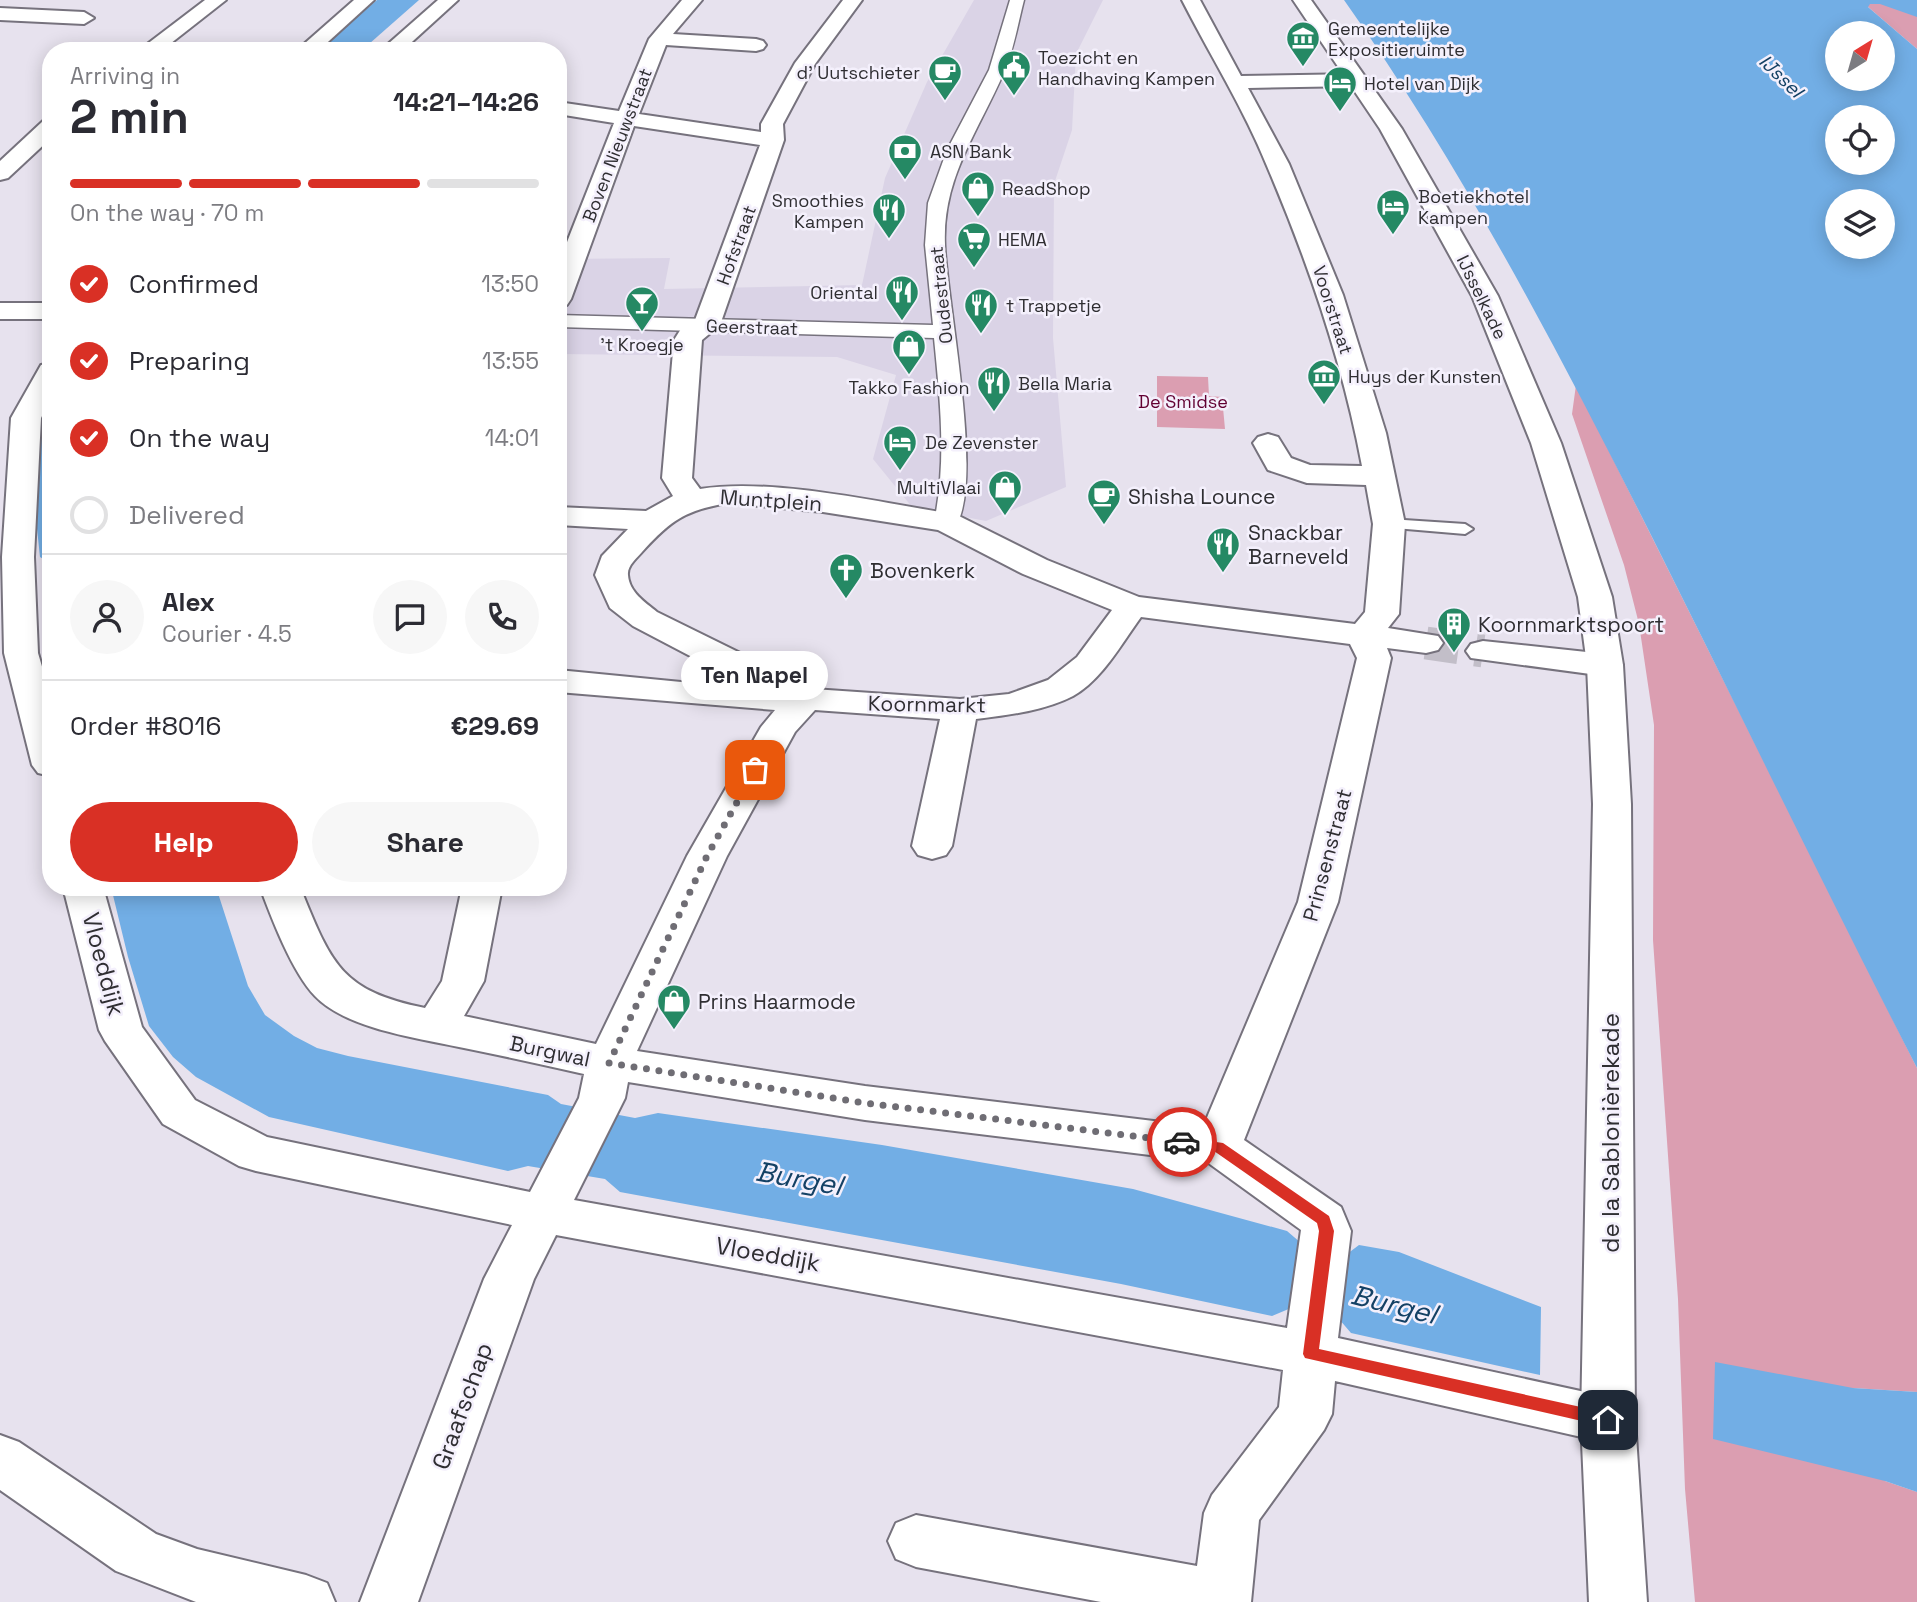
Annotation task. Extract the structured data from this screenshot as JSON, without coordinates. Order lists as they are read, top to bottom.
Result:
{
  "streets": {
    "street": [
      "Boven Nieuwstraat",
      "Hofstraat",
      "Oudestraat",
      "IJsselkade",
      "Voorstraat",
      "Geerstraat",
      "Muntplein",
      "Koornmarkt",
      "Prinsenstraat",
      "Vloeddijk",
      "Burgwal",
      "de la Sablonièrekade",
      "Graafschap"
    ]
  },
  "crossings": [
    ["Hofstraat", "Geerstraat"],
    ["Hofstraat", "Muntplein"],
    ["Oudestraat", "Geerstraat"],
    ["Oudestraat", "Muntplein"],
    ["IJsselkade", "de la Sablonièrekade"],
    ["Voorstraat", "Prinsenstraat"],
    ["Muntplein", "Koornmarkt"],
    ["Muntplein", "Graafschap"],
    ["Koornmarkt", "Graafschap"],
    ["Prinsenstraat", "Burgwal"],
    ["Vloeddijk", "Burgwal"],
    ["Vloeddijk", "de la Sablonièrekade"],
    ["Vloeddijk", "Graafschap"],
    ["Burgwal", "Graafschap"]
  ],
  "water": ["IJssel", "Burgel"],
  "parks": ["De Smidse"],
  "places": {
    "museum": ["Gemeentelijke Expositieruimte", "Huys der Kunsten"],
    "public building": ["Toezicht en Handhaving Kampen"],
    "cafe": ["d' Uutschieter", "Shisha Lounce"],
    "hotel": ["Hotel van Dijk", "Boetiekhotel Kampen", "De Zevenster"],
    "bank": ["ASN Bank"],
    "shop": [
      "ReadShop",
      "Takko Fashion",
      "MultiVlaai",
      "Prins Haarmode"
    ],
    "restaurant": [
      "Smoothies Kampen",
      "Oriental",
      "t Trappetje",
      "Bella Maria",
      "Snackbar Barneveld"
    ],
    "supermarket": ["HEMA"],
    "bar": ["'t Kroegje"],
    "church": ["Bovenkerk"],
    "building": ["Koornmarktspoort"],
    "other": ["Ten Napel"]
  },
  "north": "top right",
  "page": {
    "heading": ["2 min", "Arriving in", "14:21–14:26"],
    "panel": [
      "Alex",
      "Courier · 4.5",
      "Order #8016",
      "€29.69"
    ],
    "bar": "On the way · 70 m",
    "list": [
      ["Confirmed", "13:50"],
      ["Preparing", "13:55"],
      ["On the way", "14:01"],
      "Delivered"
    ],
    "bubble": "Ten Napel",
    "buttons": ["Help", "Share"]
  }
}
